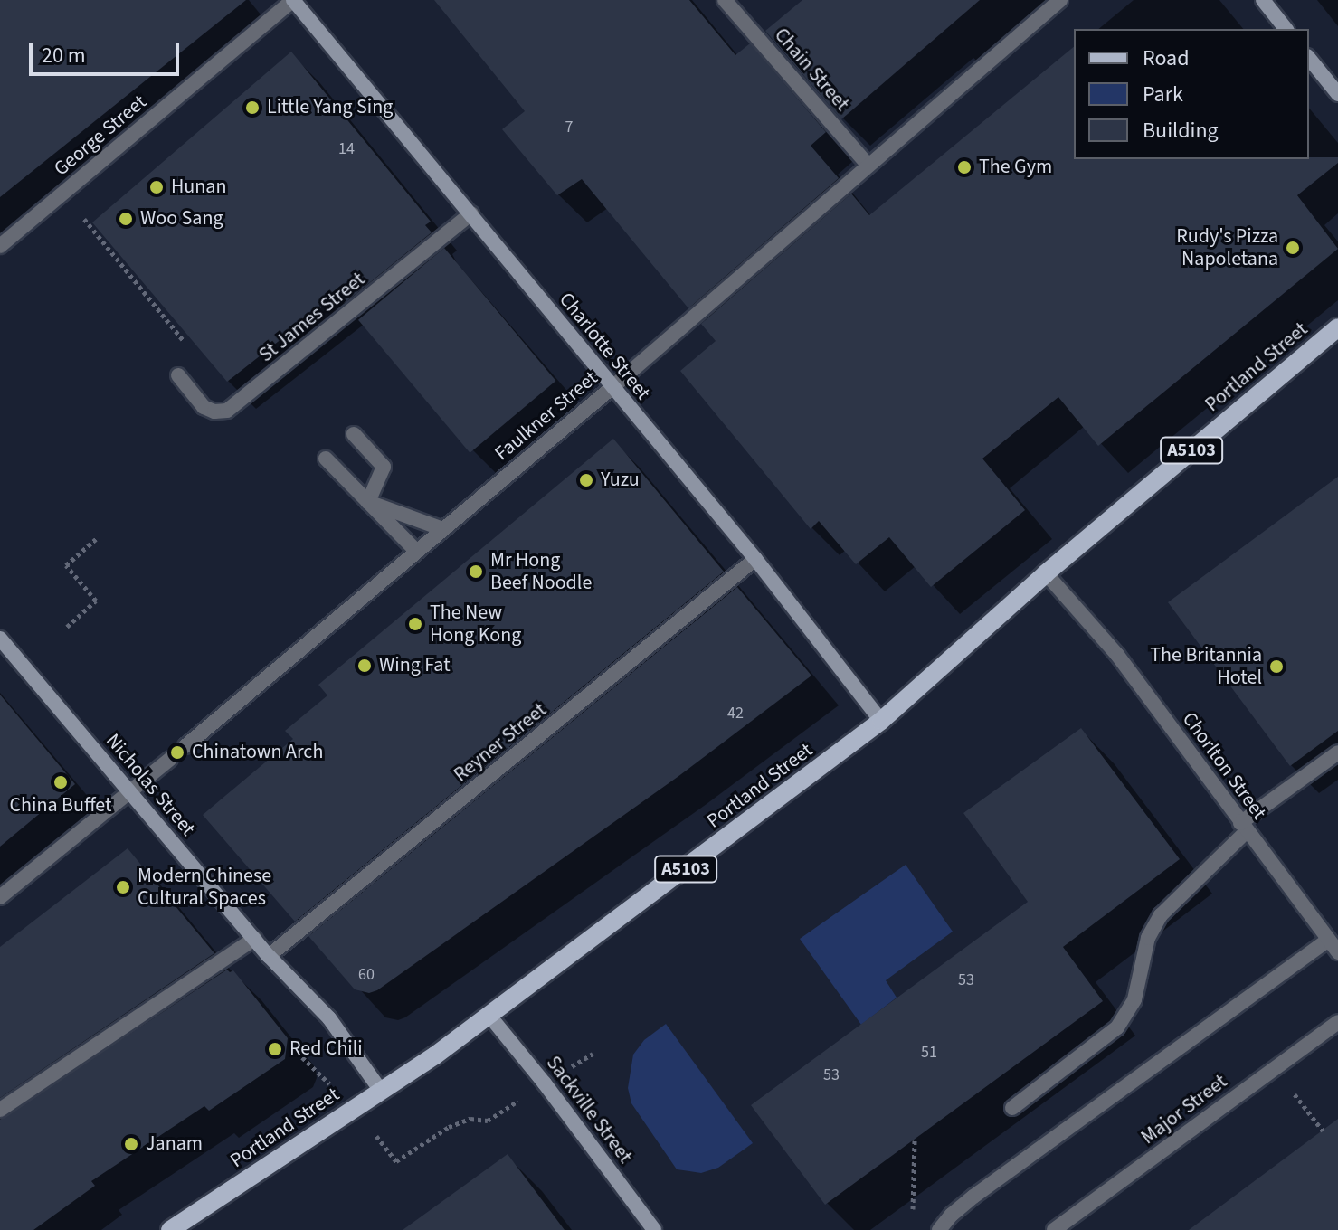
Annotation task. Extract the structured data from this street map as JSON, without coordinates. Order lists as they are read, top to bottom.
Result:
{
  "streets": {
    "main road": ["Portland Street", "A5103"],
    "street": [
      "Chain Street",
      "George Street",
      "St James Street",
      "Charlotte Street",
      "Faulkner Street",
      "Reyner Street",
      "Chorlton Street",
      "Nicholas Street",
      "Sackville Street",
      "Major Street"
    ]
  },
  "crossings": [
    ["Chain Street", "Faulkner Street"],
    ["George Street", "Charlotte Street"],
    ["St James Street", "Charlotte Street"],
    ["Charlotte Street", "Portland Street"],
    ["Charlotte Street", "Faulkner Street"],
    ["Charlotte Street", "Reyner Street"],
    ["Portland Street", "Chorlton Street"],
    ["Portland Street", "Nicholas Street"],
    ["Portland Street", "Sackville Street"],
    ["Reyner Street", "Nicholas Street"]
  ],
  "places": [
    "Little Yang Sing",
    "The Gym",
    "Hunan",
    "Woo Sang",
    "Rudy's Pizza Napoletana",
    "Yuzu",
    "Mr Hong Beef Noodle",
    "The New Hong Kong",
    "Wing Fat",
    "The Britannia Hotel",
    "Chinatown Arch",
    "China Buffet",
    "Modern Chinese Cultural Spaces",
    "Red Chili",
    "Janam"
  ],
  "house_numbers": [
    "7",
    "14",
    "42",
    "60",
    "53",
    "51",
    "53"
  ],
  "legend": ["Road", "Park", "Building"],
  "scale_bar": "20 m"
}
